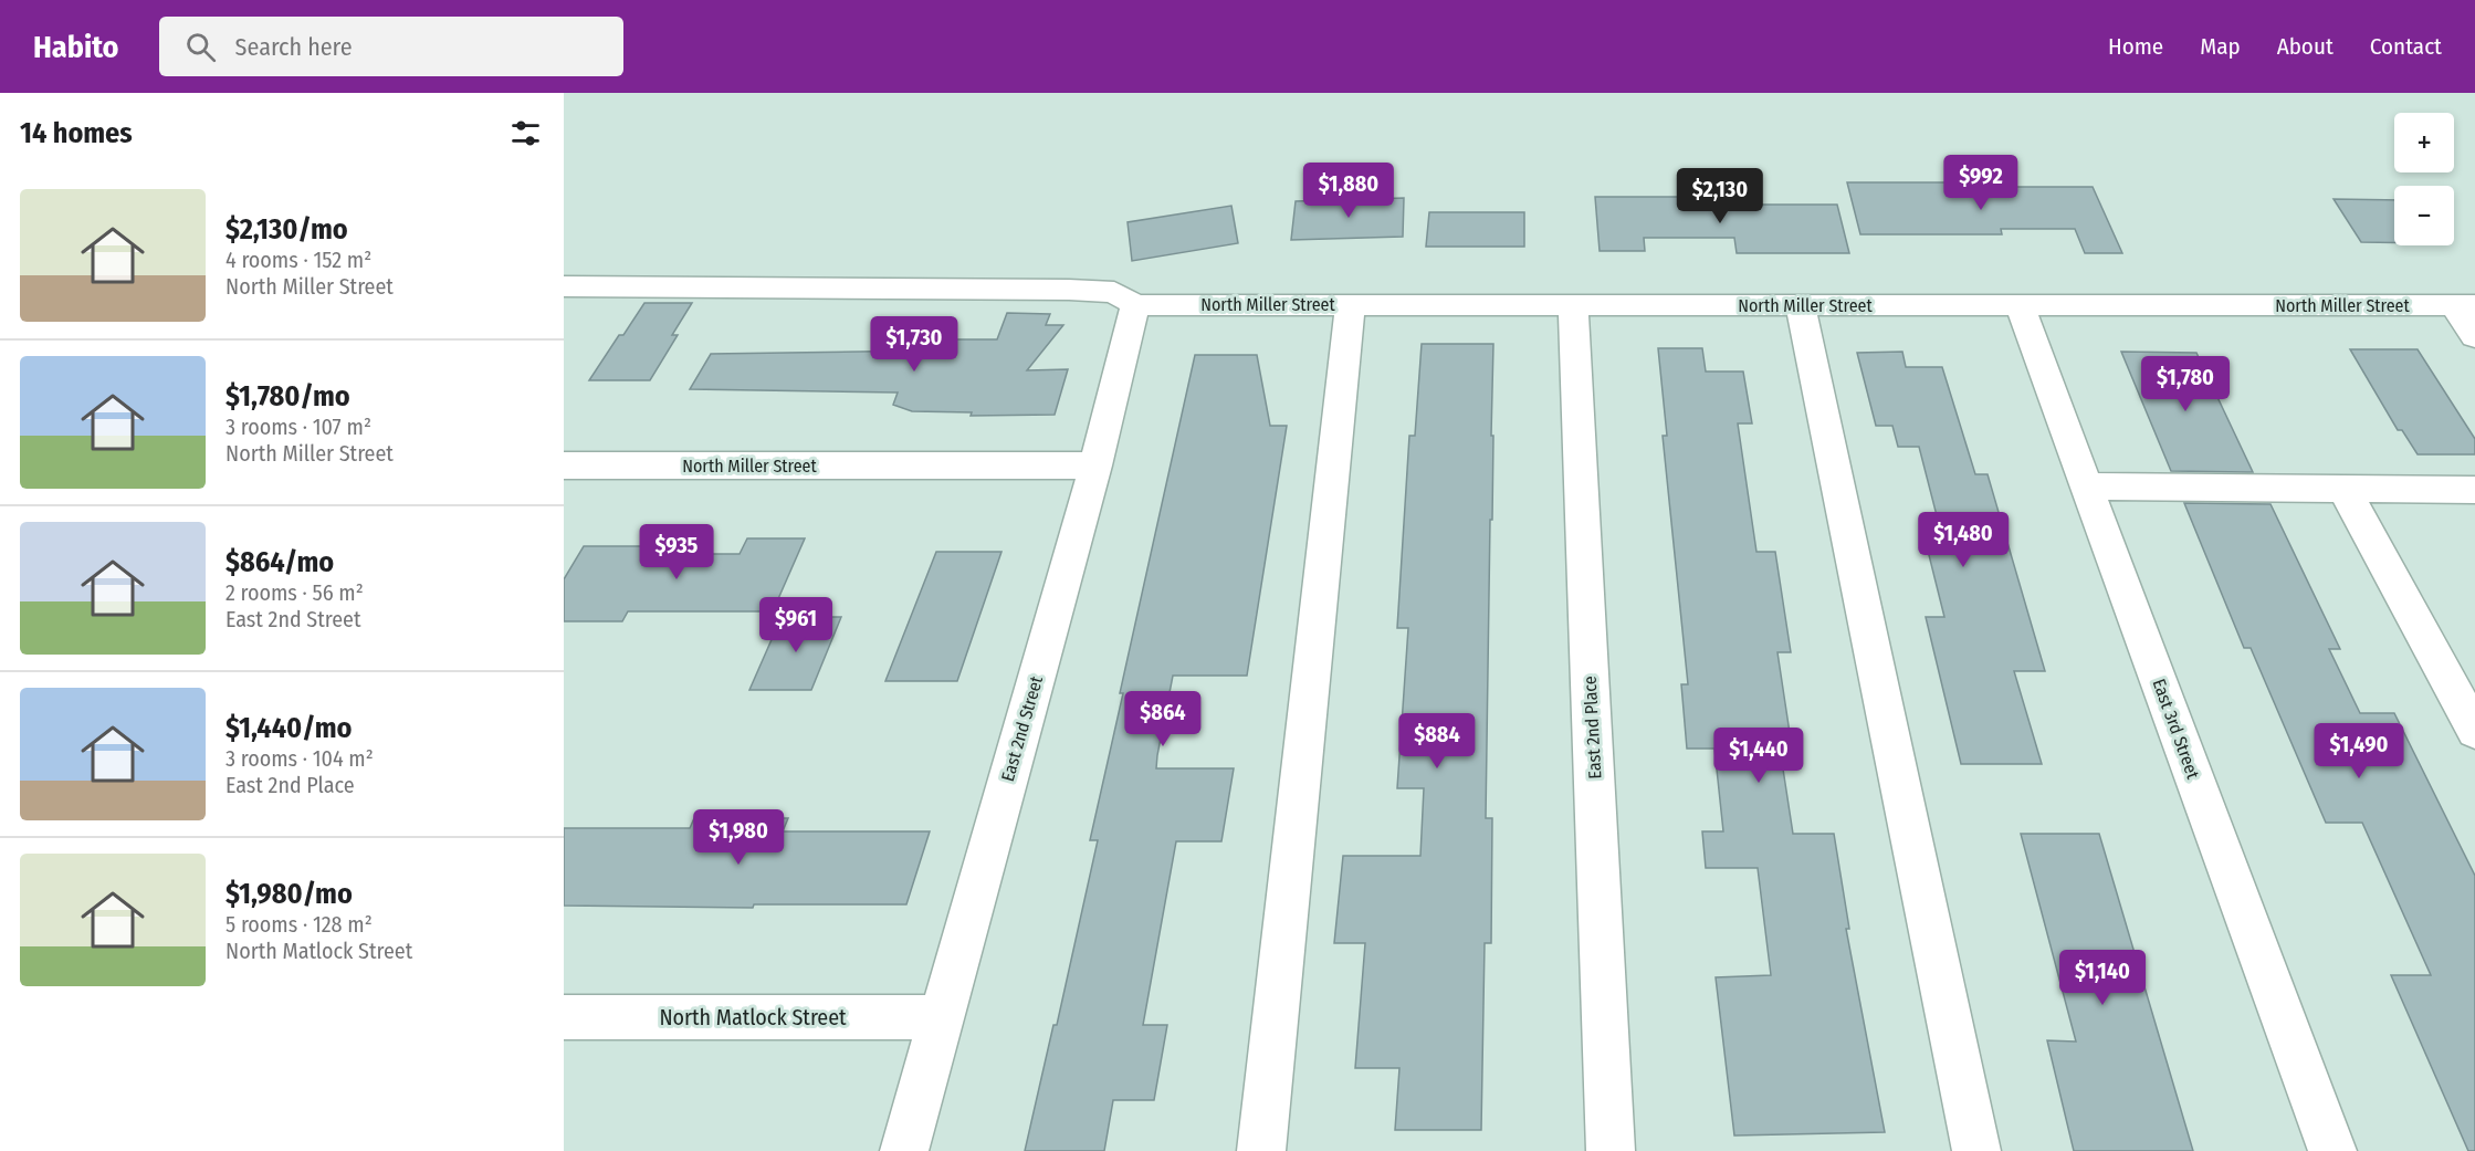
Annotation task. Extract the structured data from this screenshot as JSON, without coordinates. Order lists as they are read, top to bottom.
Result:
{
  "streets": {
    "street": [
      "North Miller Street",
      "East 2nd Place",
      "East 2nd Street",
      "East 3rd Street",
      "North Matlock Street"
    ]
  },
  "crossings": [
    ["North Miller Street", "East 2nd Place"],
    ["North Miller Street", "East 2nd Street"],
    ["North Miller Street", "East 3rd Street"],
    ["East 2nd Street", "North Matlock Street"]
  ],
  "page": {
    "header": "Habito",
    "search": "Search here",
    "nav": [
      "Home",
      "Map",
      "About",
      "Contact"
    ],
    "heading": "14 homes",
    "map_buttons": ["+", "−"],
    "price": [
      "$992",
      "$1,880",
      "$2,130",
      "$1,730",
      "$1,780",
      "$1,480",
      "$935",
      "$961",
      "$864",
      "$884",
      "$1,490",
      "$1,440",
      "$1,980",
      "$1,140"
    ],
    "list": [
      {
        "name": "$2,130/mo",
        "note": "4 rooms · 152 m² · North Miller Street"
      },
      {
        "name": "$1,780/mo",
        "note": "3 rooms · 107 m² · North Miller Street"
      },
      {
        "name": "$864/mo",
        "note": "2 rooms · 56 m² · East 2nd Street"
      },
      {
        "name": "$1,440/mo",
        "note": "3 rooms · 104 m² · East 2nd Place"
      },
      {
        "name": "$1,980/mo",
        "note": "5 rooms · 128 m² · North Matlock Street"
      }
    ]
  }
}
